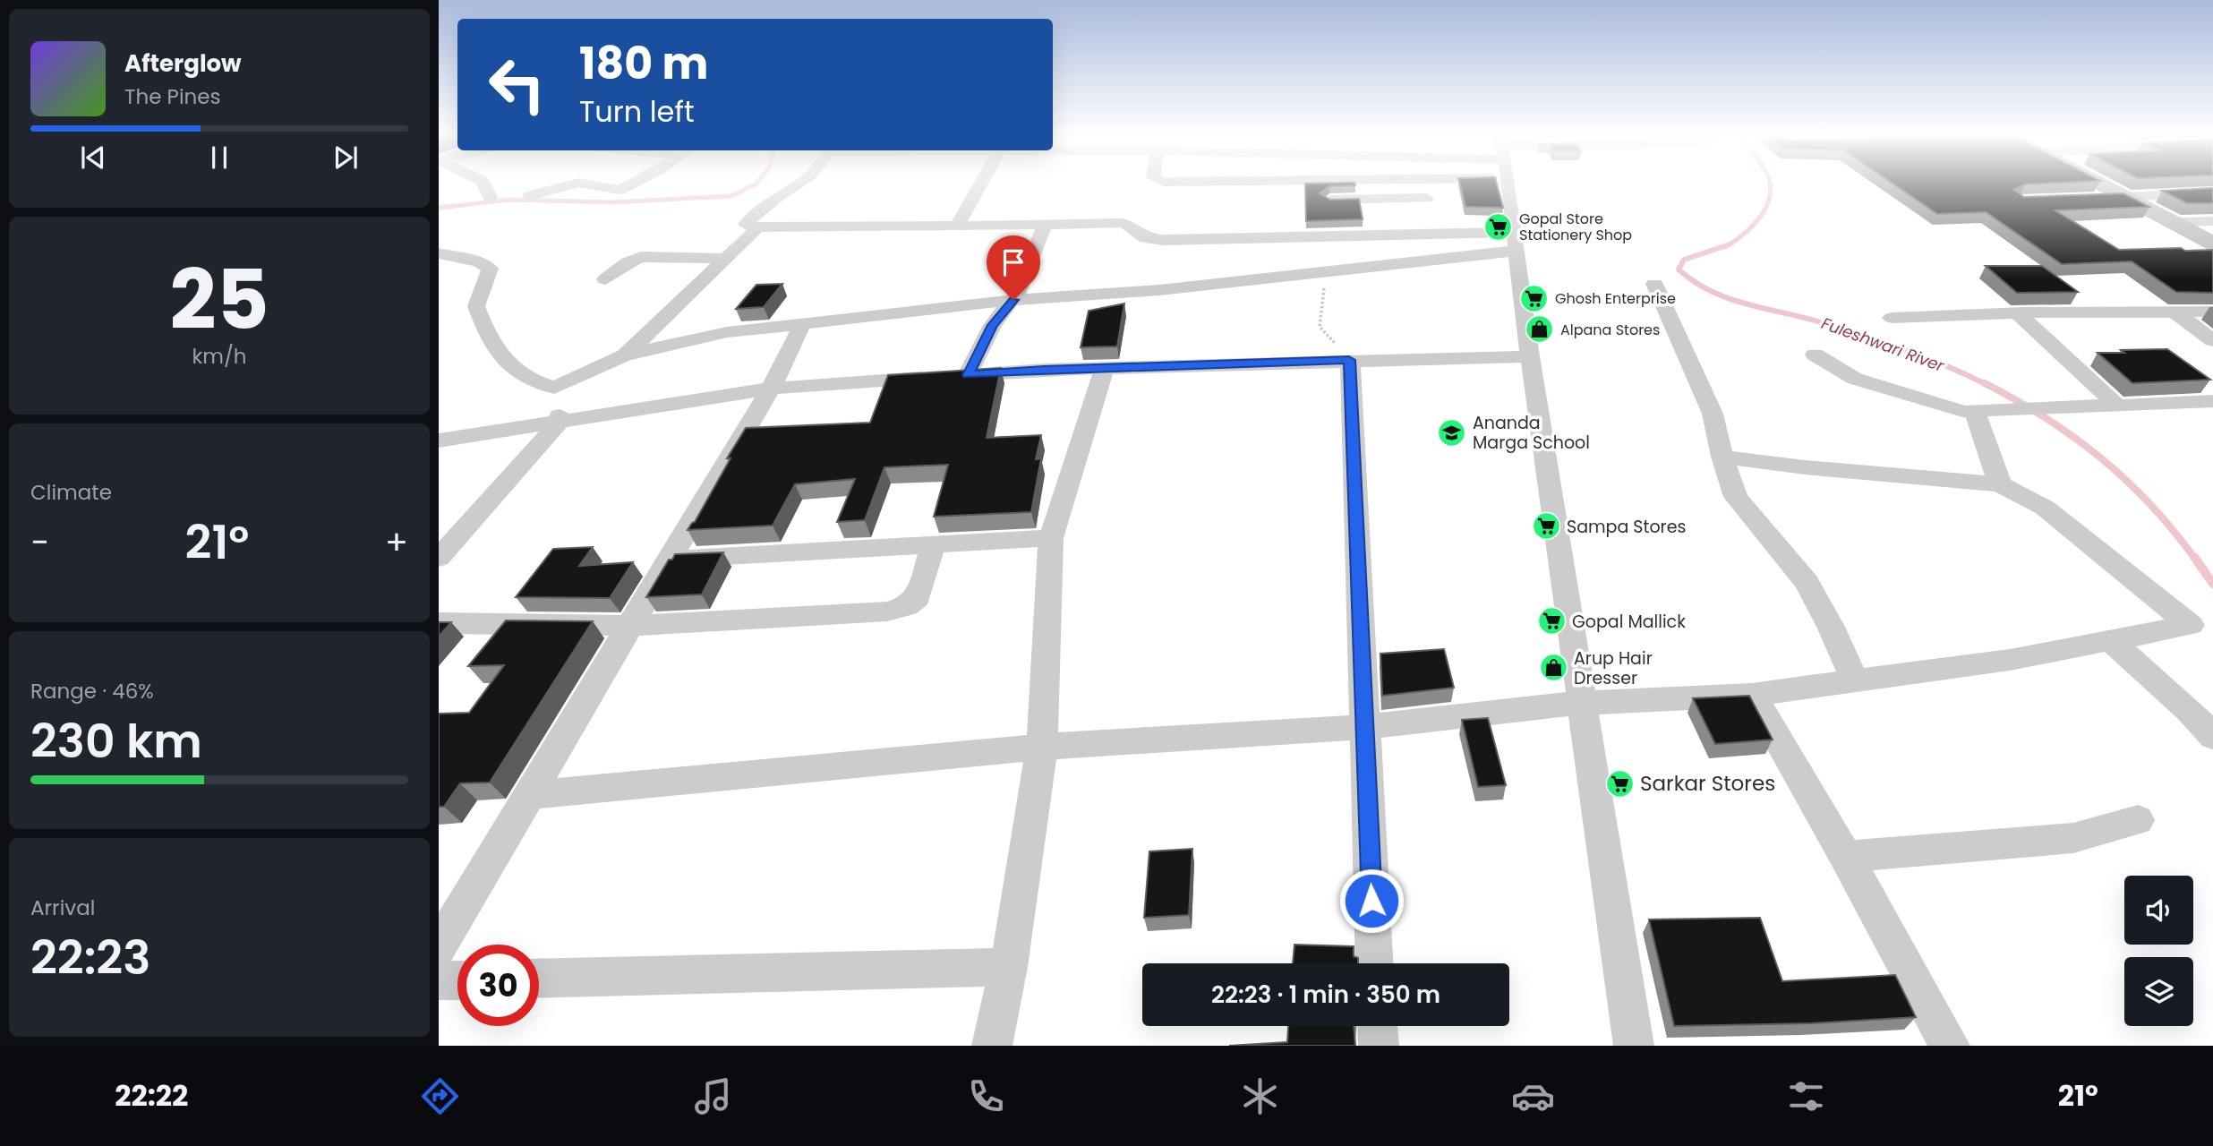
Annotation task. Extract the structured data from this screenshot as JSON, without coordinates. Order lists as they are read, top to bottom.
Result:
{
  "water": ["Fuleshwari River"],
  "places": {
    "supermarket": [
      "Gopal Store Stationery Shop",
      "Ghosh Enterprise",
      "Sampa Stores",
      "Gopal Mallick",
      "Sarkar Stores"
    ],
    "shop": ["Alpana Stores", "Arup Hair Dresser"],
    "school or university": ["Ananda Marga School"]
  },
  "page": {
    "turn": ["180 m", "Turn left"],
    "song": ["Afterglow", "The Pines"],
    "tile": [
      ["25", "km/h"],
      "Climate",
      ["Range · 46%", "230 km"],
      ["Arrival", "22:23"]
    ],
    "heat": ["−", "21°", "+"],
    "limit": "30",
    "trip": "22:23 · 1 min · 350 m",
    "tabs": ["22:22", "21°"]
  }
}
